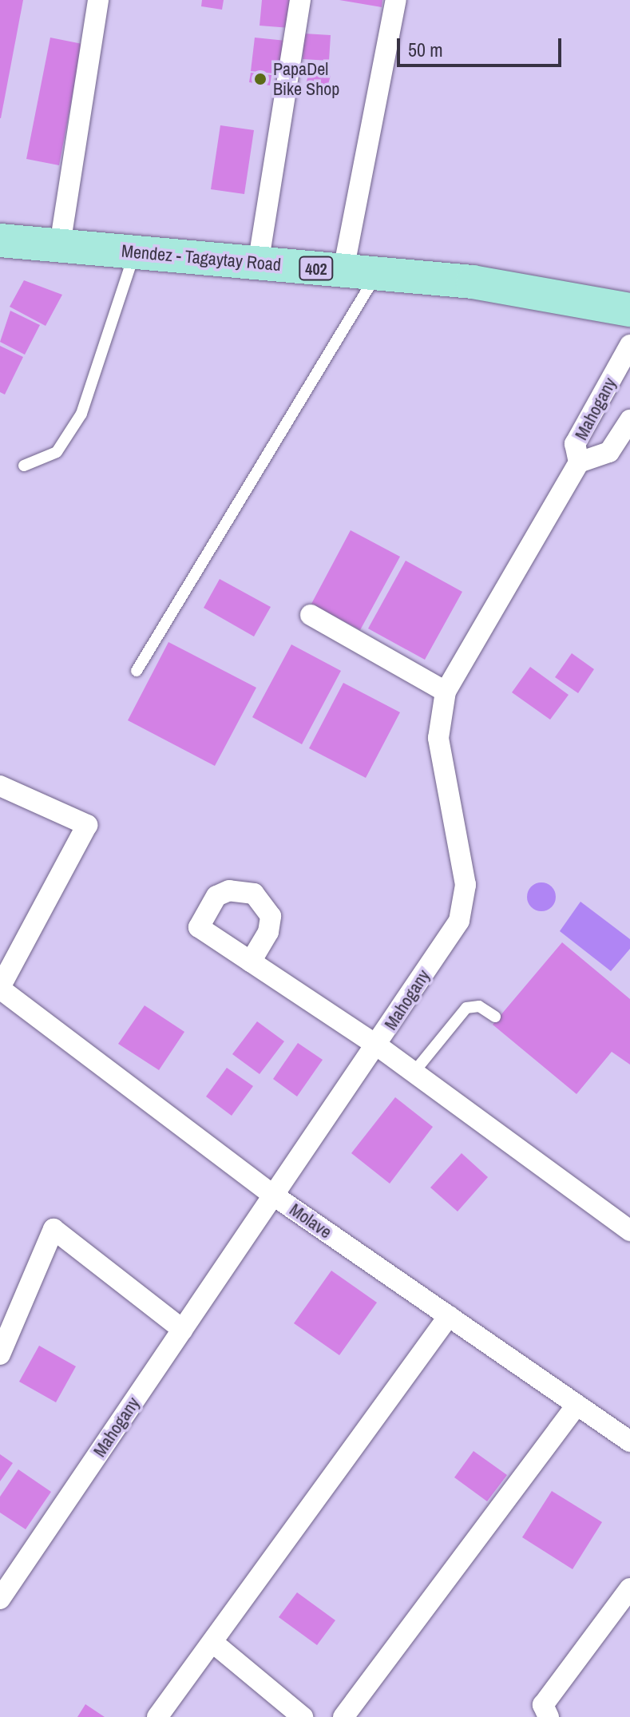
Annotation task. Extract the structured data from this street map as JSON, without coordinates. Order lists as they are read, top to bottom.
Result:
{
  "streets": {
    "main road": ["Mendez - Tagaytay Road", "402"],
    "street": ["Mahogany", "Molave"]
  },
  "crossings": [
    ["Mahogany", "Molave"]
  ],
  "places": ["PapaDel Bike Shop"],
  "scale_bar": "50 m"
}
